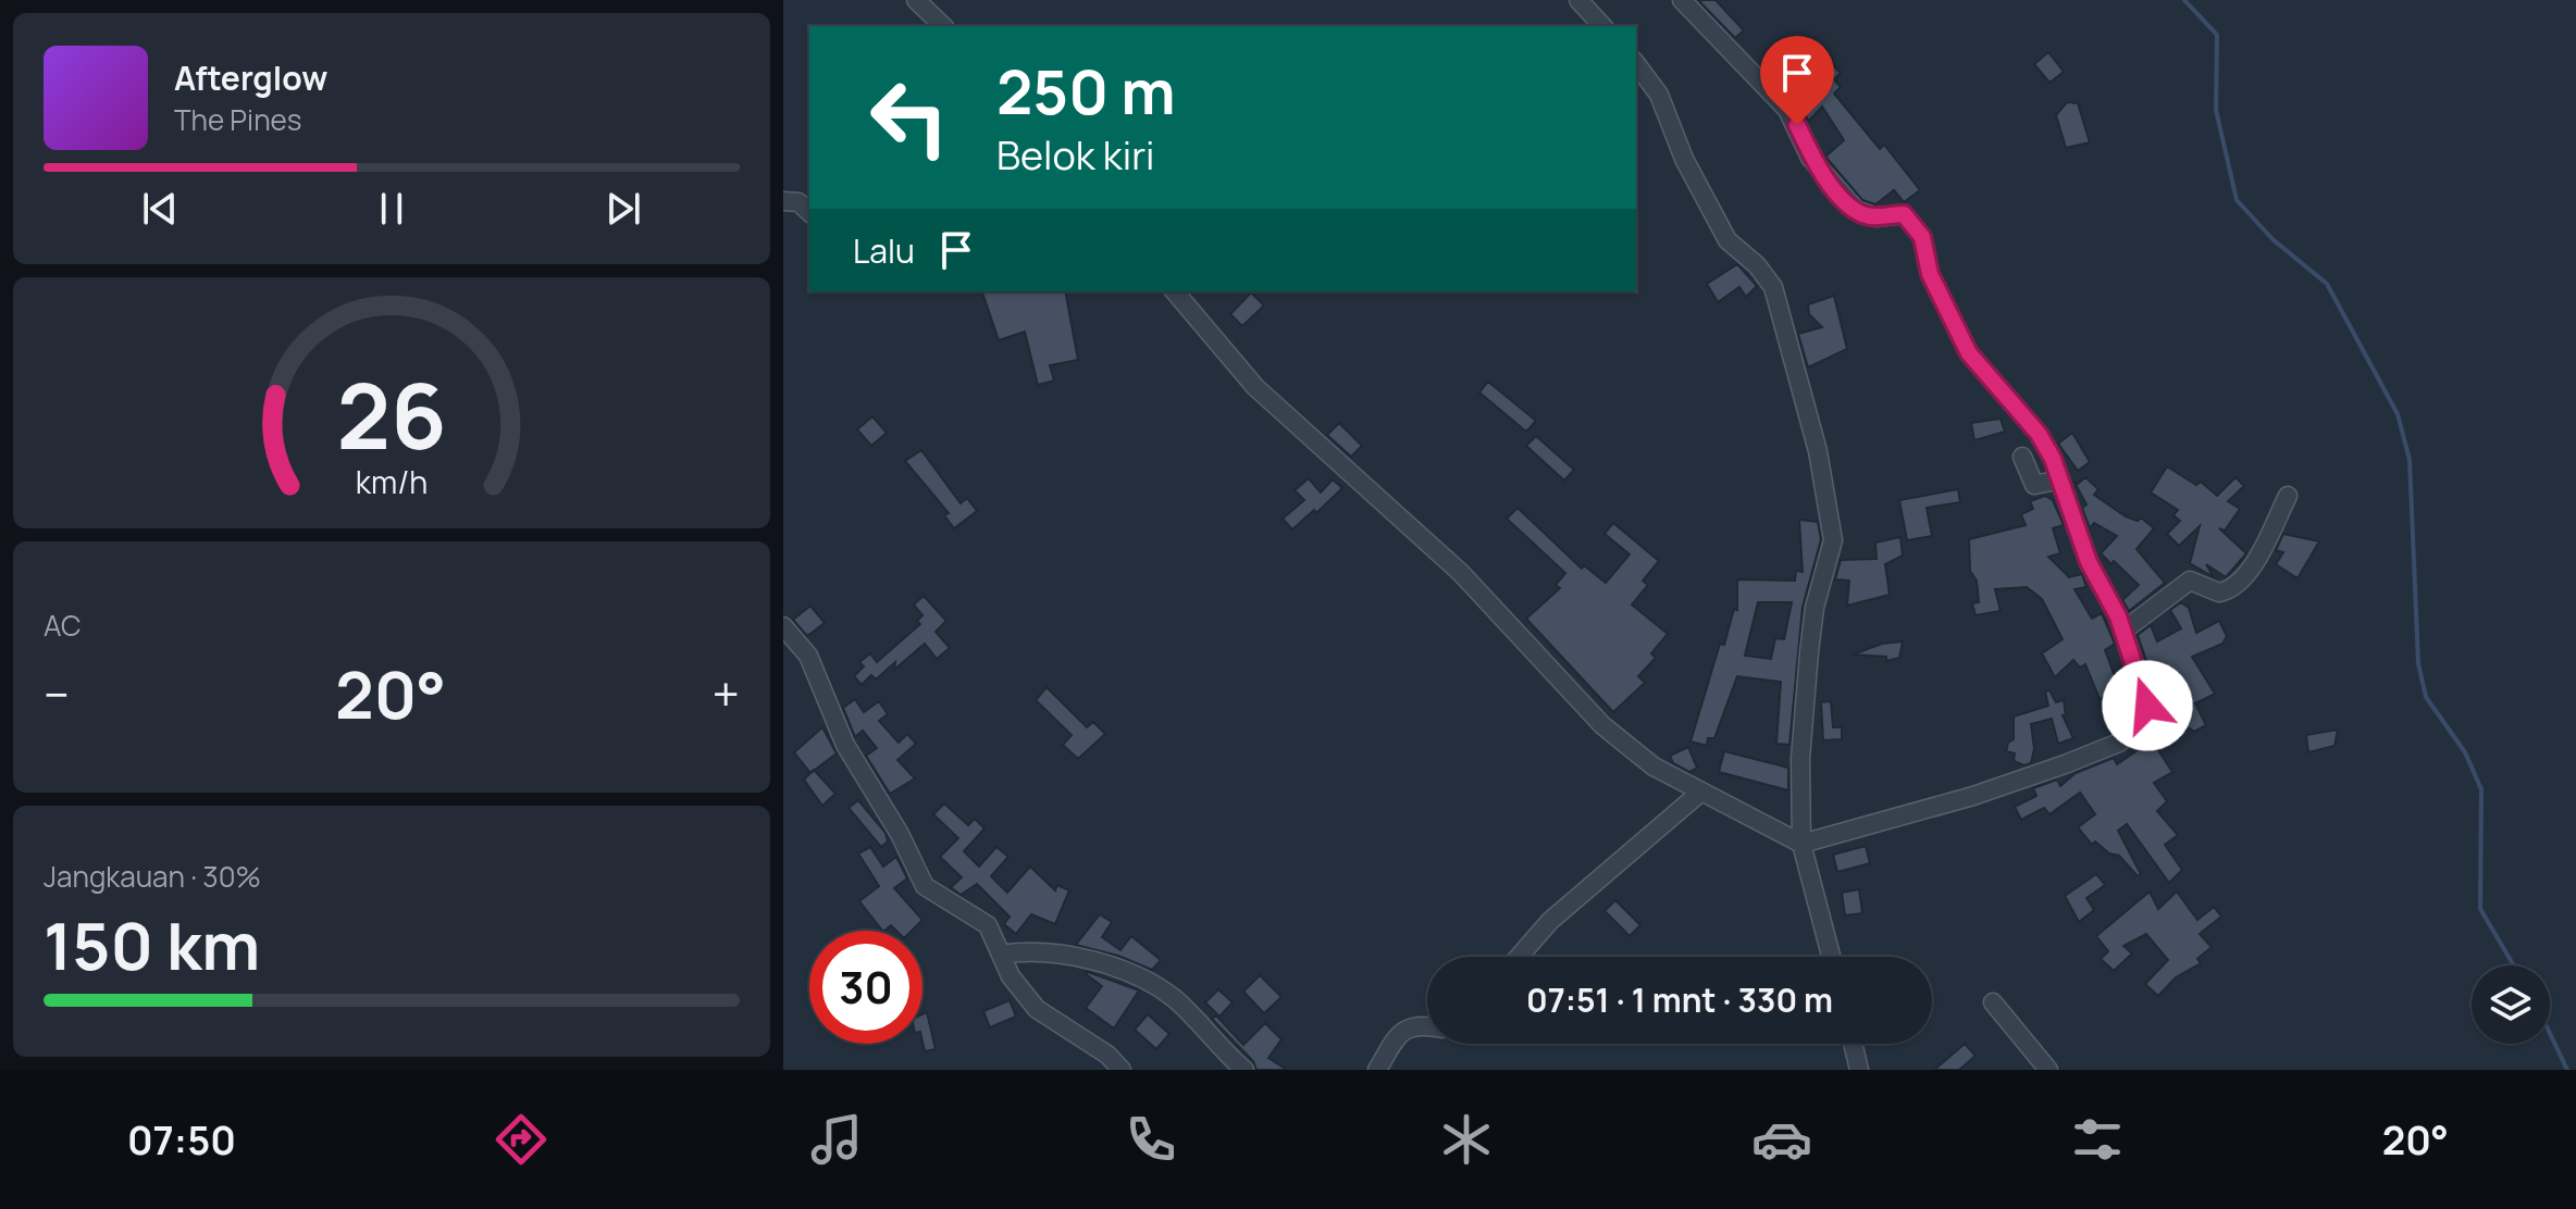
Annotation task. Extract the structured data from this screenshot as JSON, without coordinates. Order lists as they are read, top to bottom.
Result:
{
  "page": {
    "turn": ["250 m", "Belok kiri"],
    "song": ["Afterglow", "The Pines"],
    "then": "Lalu",
    "tile": [
      "AC",
      ["Jangkauan · 30%", "150 km"]
    ],
    "heat": ["−", "20°", "+"],
    "limit": "30",
    "trip": "07:51 · 1 mnt · 330 m",
    "tabs": ["07:50", "20°"],
    "gauge": ["26", "km/h"]
  }
}
